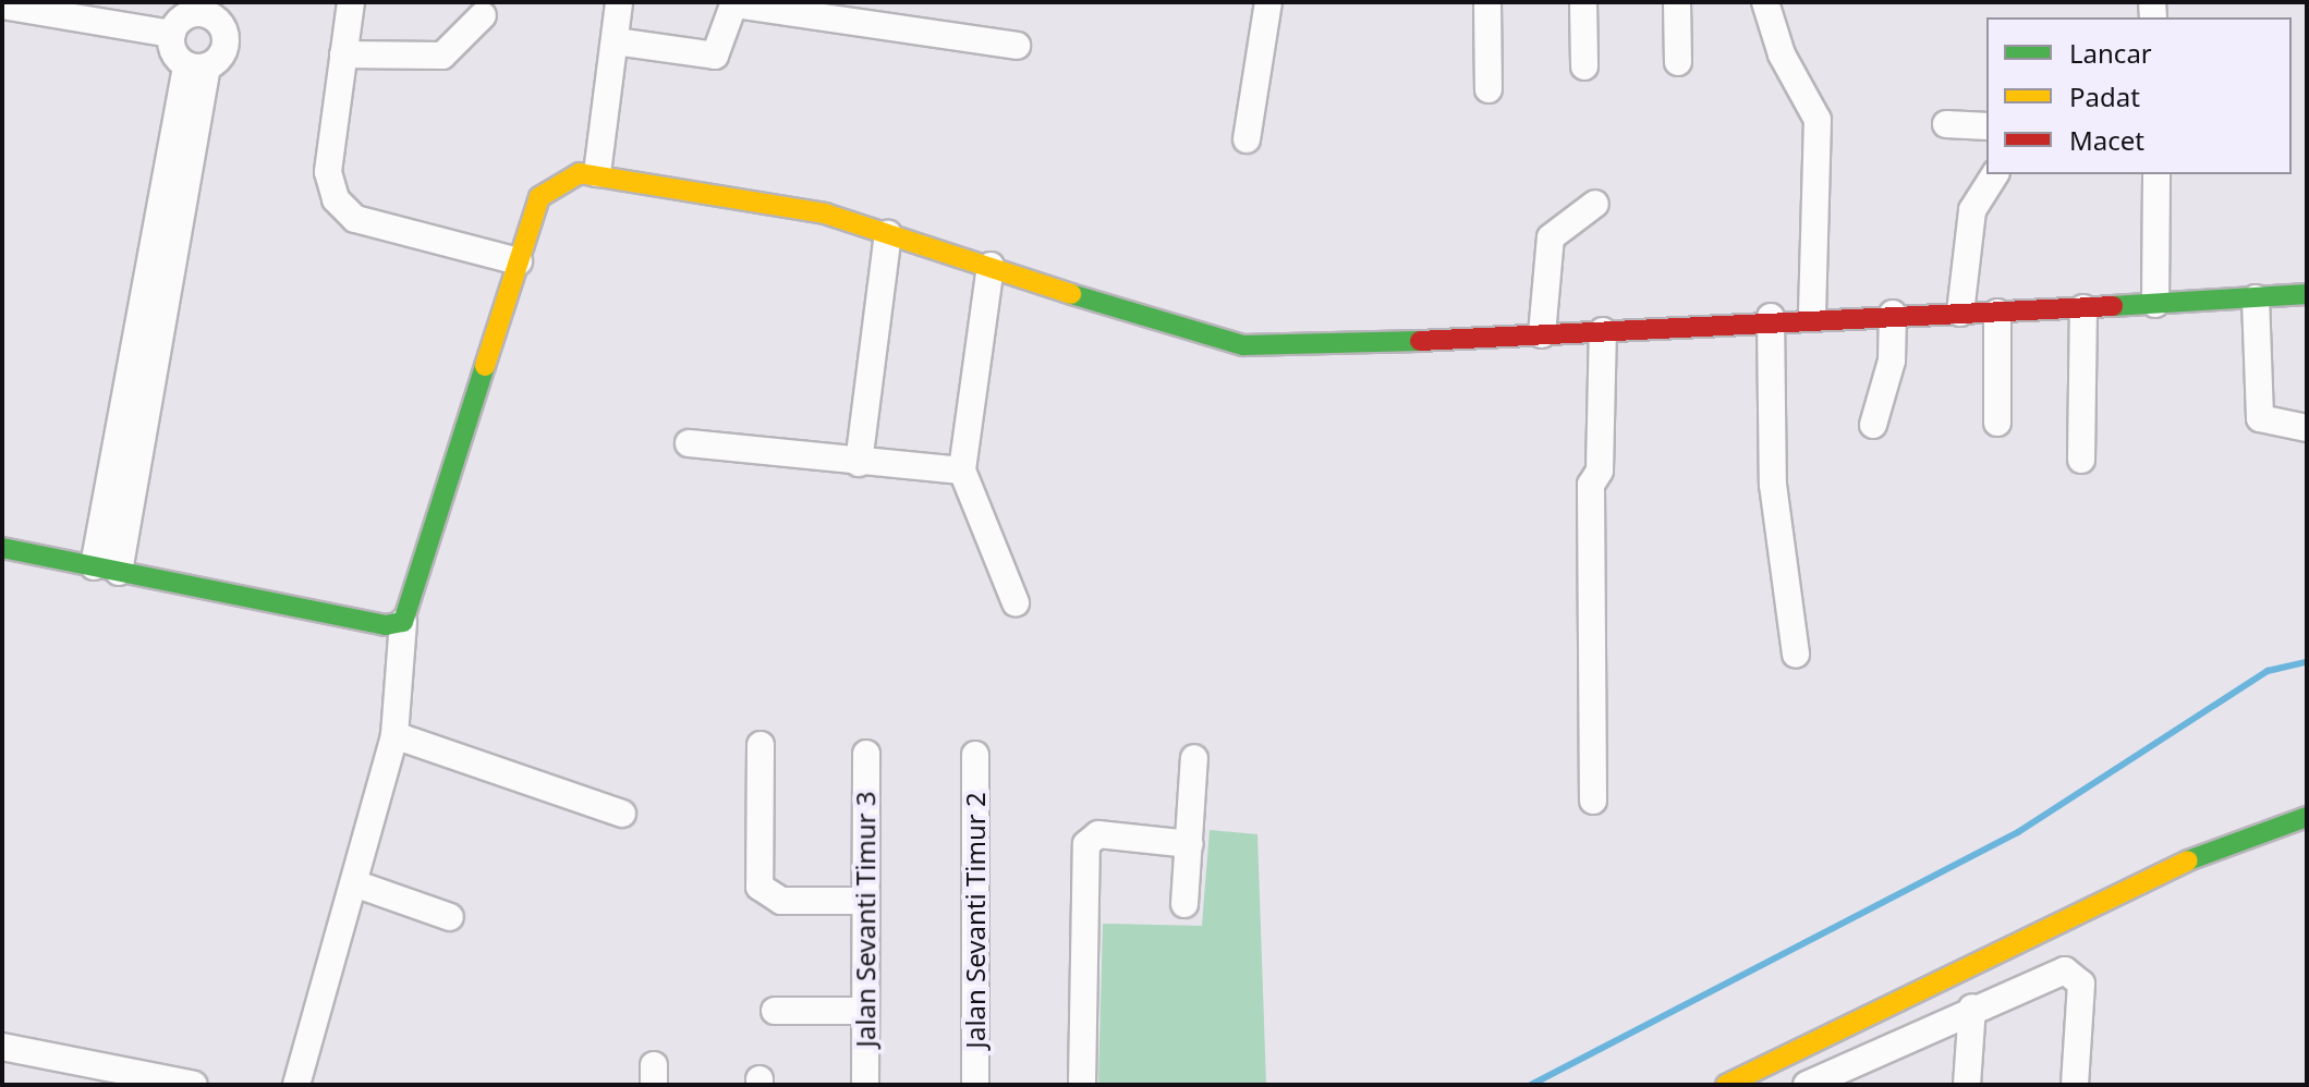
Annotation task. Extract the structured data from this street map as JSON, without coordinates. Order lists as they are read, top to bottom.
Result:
{
  "streets": {
    "street": ["Jalan Sevanti Timur 3", "Jalan Sevanti Timur 2"]
  },
  "legend": ["Lancar", "Padat", "Macet"]
}
